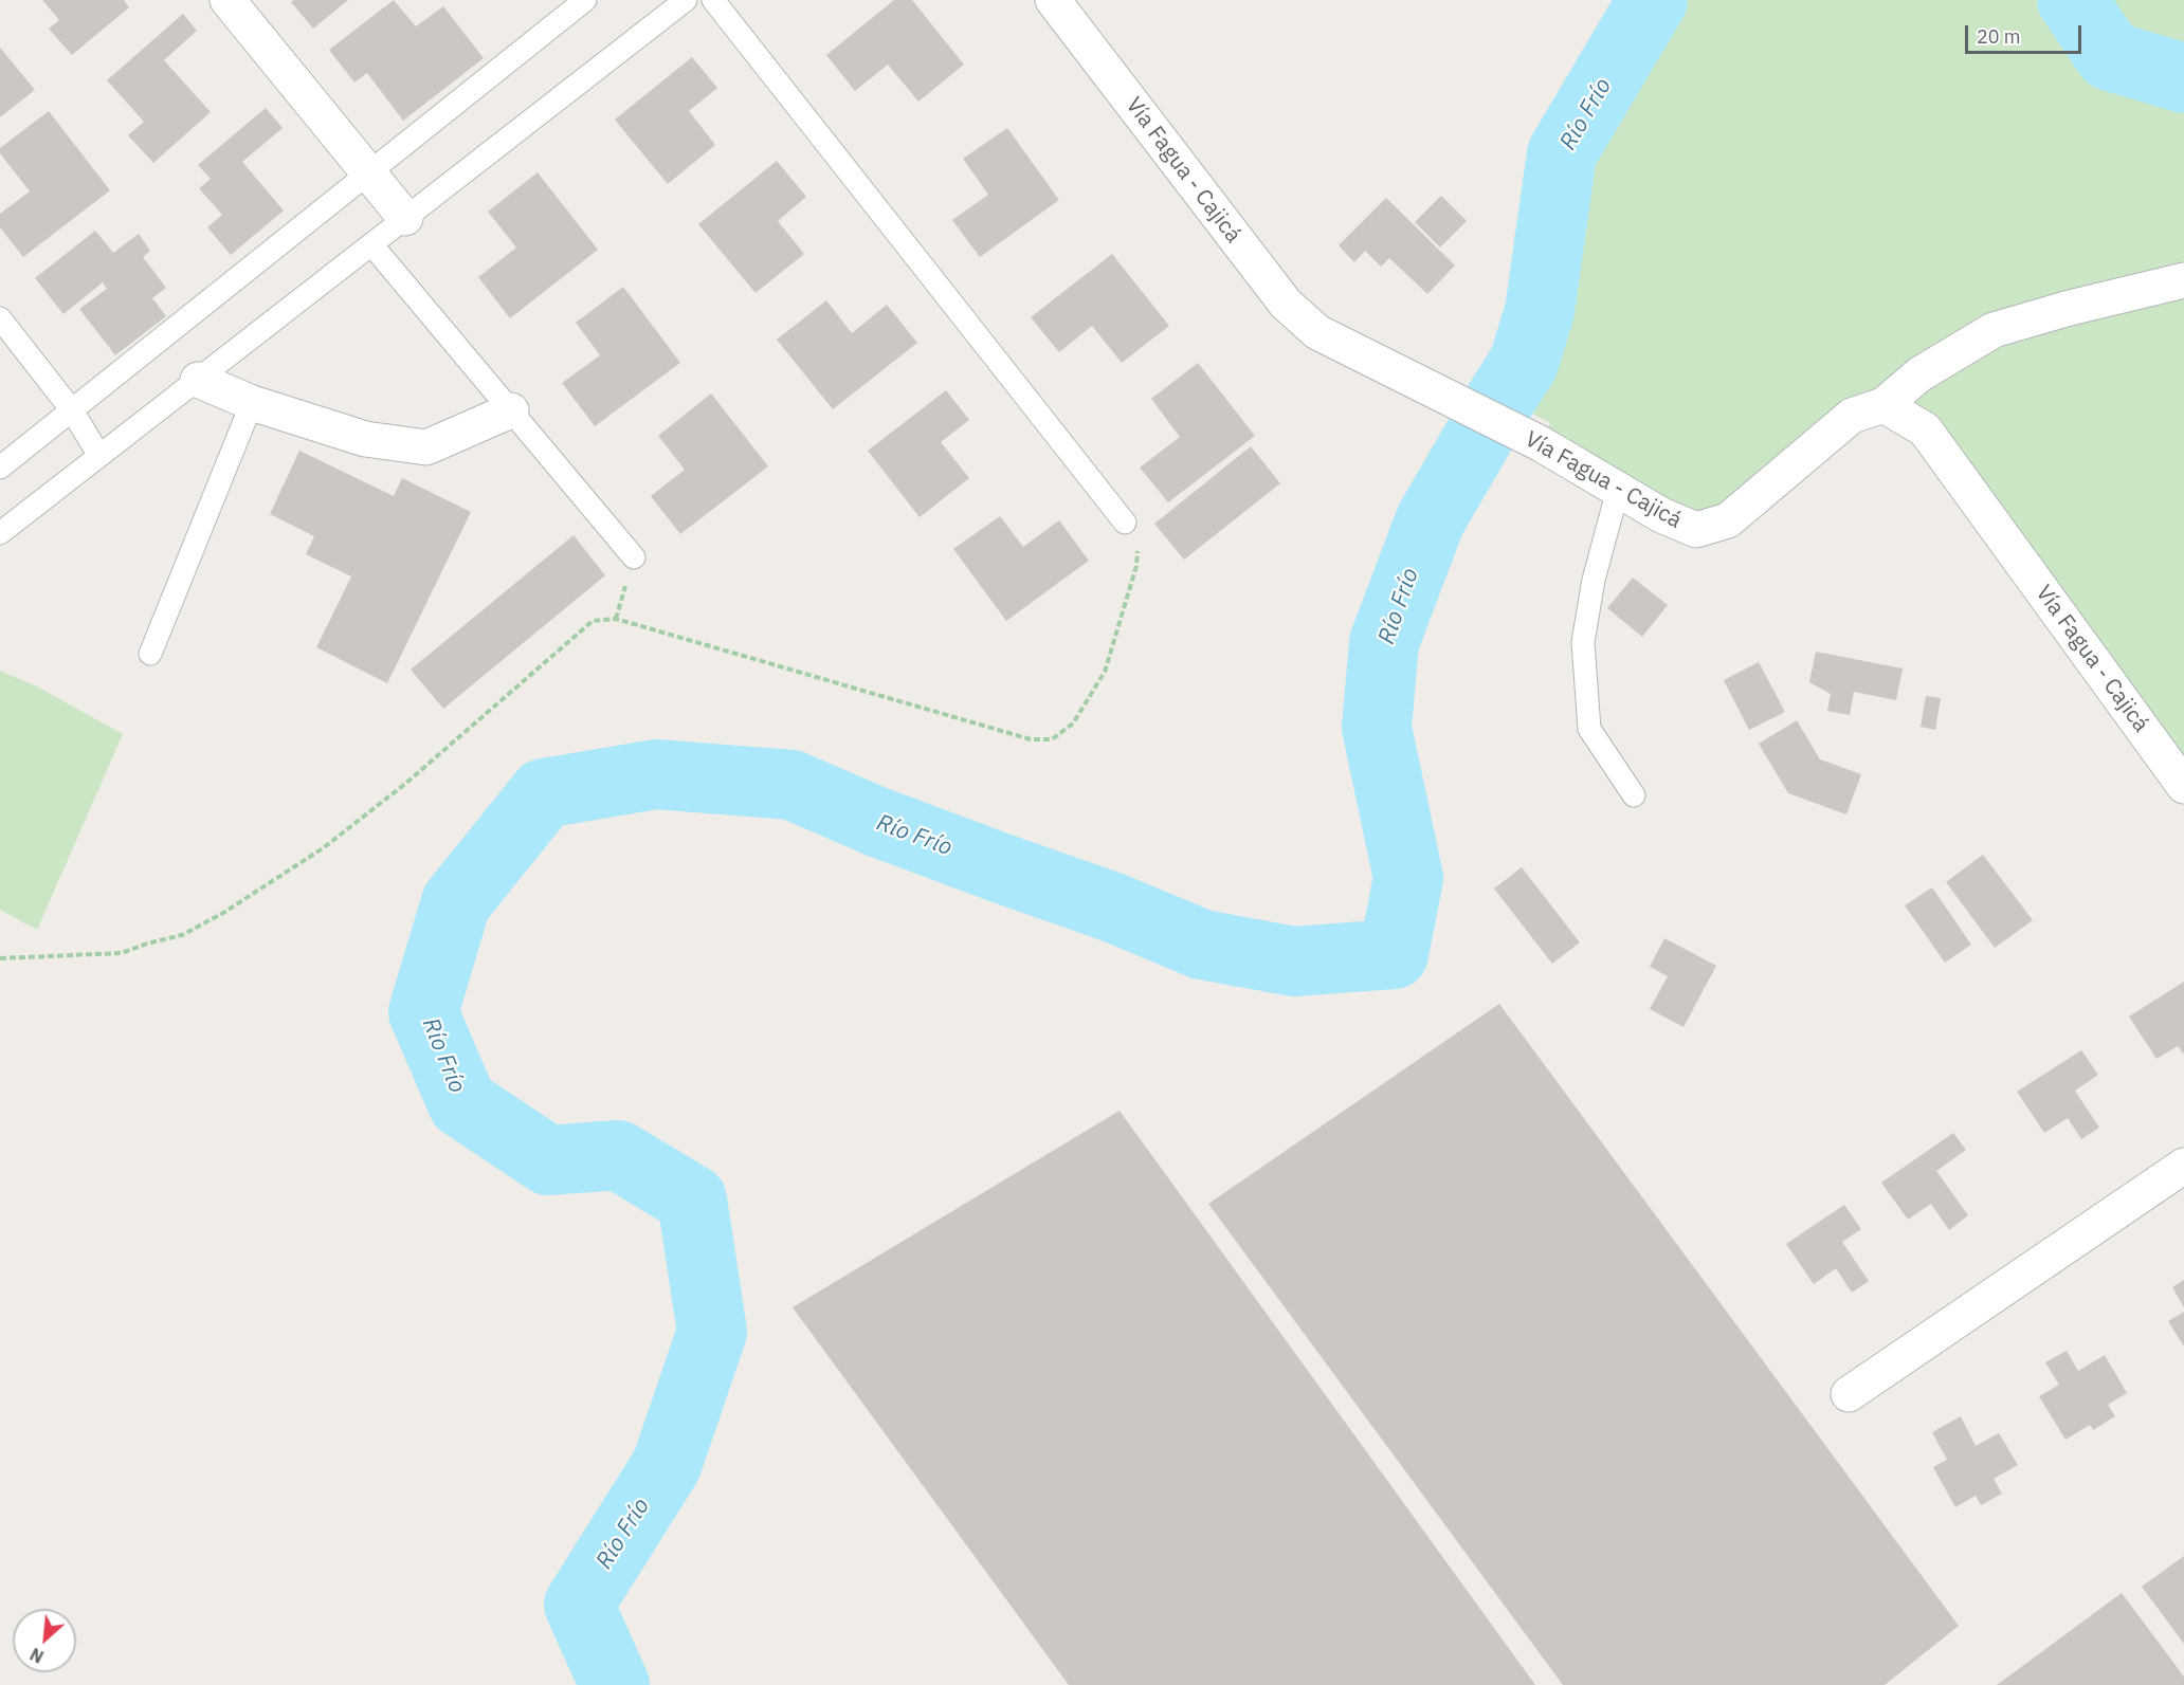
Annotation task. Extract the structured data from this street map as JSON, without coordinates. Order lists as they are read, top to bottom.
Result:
{
  "streets": {
    "street": ["Vía Fagua - Cajicá"]
  },
  "water": ["Río Frío"],
  "scale_bar": "20 m",
  "north": "bottom left"
}
